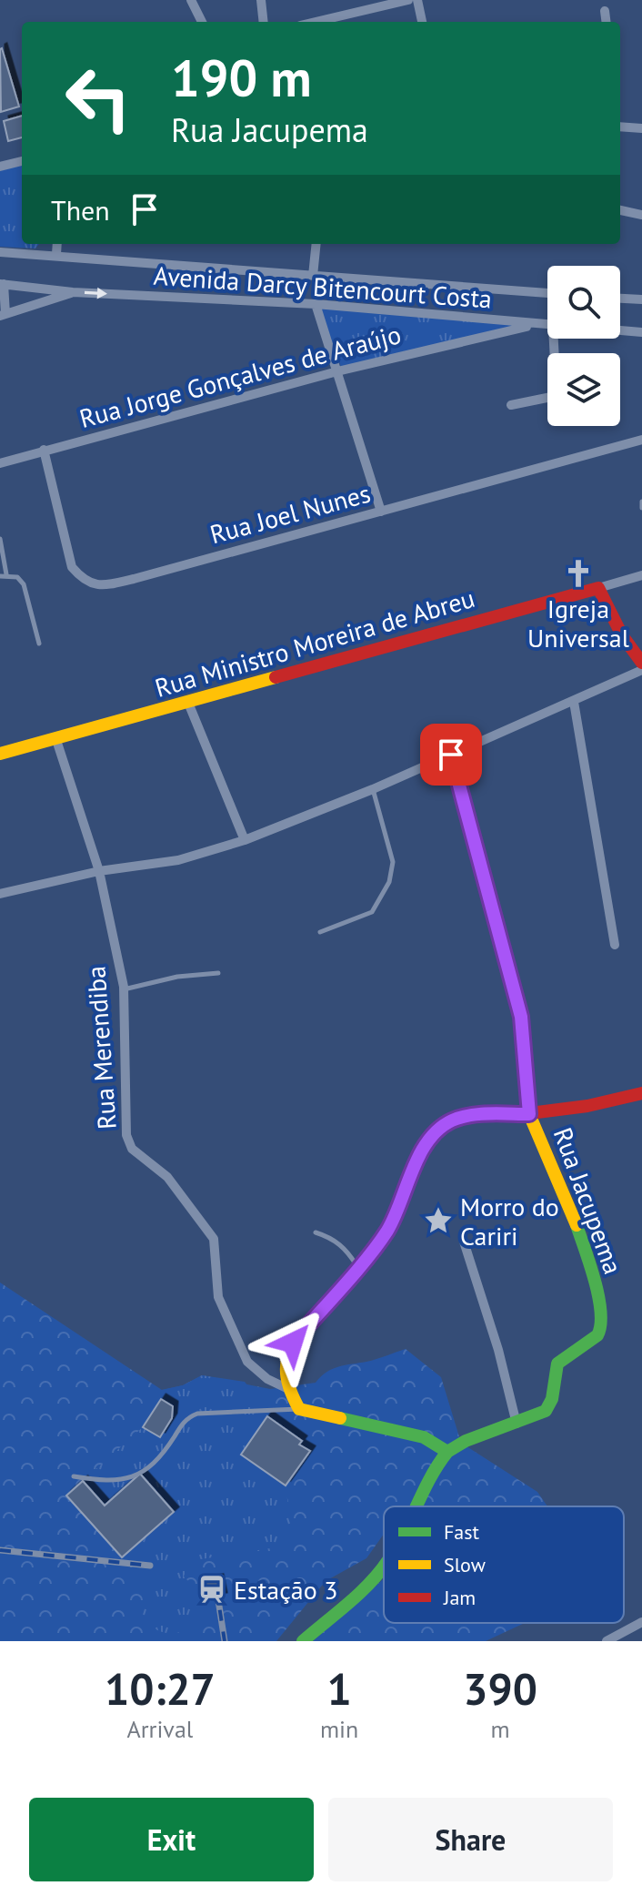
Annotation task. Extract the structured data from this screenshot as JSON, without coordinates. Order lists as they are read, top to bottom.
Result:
{
  "streets": {
    "street": [
      "Avenida Darcy Bitencourt Costa",
      "Rua Jorge Gonçalves de Araújo",
      "Rua Joel Nunes",
      "Rua Ministro Moreira de Abreu",
      "Rua Merendiba",
      "Rua Jacupema"
    ]
  },
  "crossings": [
    ["Avenida Darcy Bitencourt Costa", "Rua Jorge Gonçalves de Araújo"],
    ["Rua Jorge Gonçalves de Araújo", "Rua Joel Nunes"],
    ["Rua Ministro Moreira de Abreu", "Rua Merendiba"]
  ],
  "places": {
    "church": ["Igreja Universal"],
    "place": ["Morro do Cariri"],
    "station": ["Estação 3"]
  },
  "legend": ["Fast", "Slow", "Jam"],
  "page": {
    "turn": ["190 m", "Rua Jacupema"],
    "then": "Then",
    "eta": [
      "10:27",
      "Arrival",
      "1",
      "min",
      "390",
      "m"
    ],
    "buttons": ["Exit", "Share"]
  }
}
